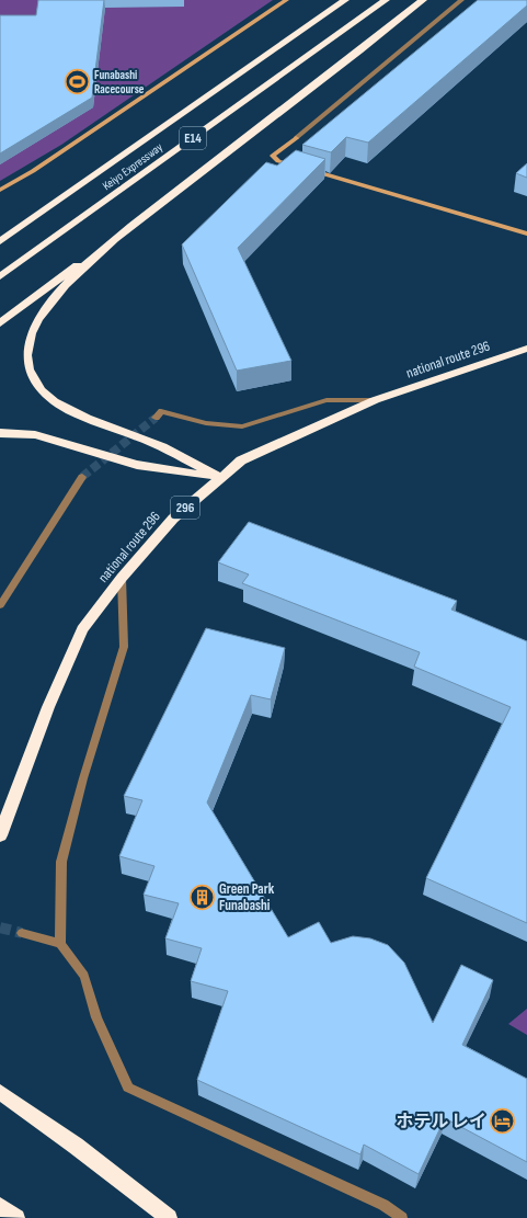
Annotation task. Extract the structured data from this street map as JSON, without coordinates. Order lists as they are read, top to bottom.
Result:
{
  "streets": {
    "highway": [
      "E14",
      "Keiyo Expressway",
      "national route 296",
      "296"
    ]
  },
  "places": {
    "sports": ["Funabashi Racecourse"],
    "building": ["Green Park Funabashi"],
    "hotel": ["ホテル レイ"]
  }
}
